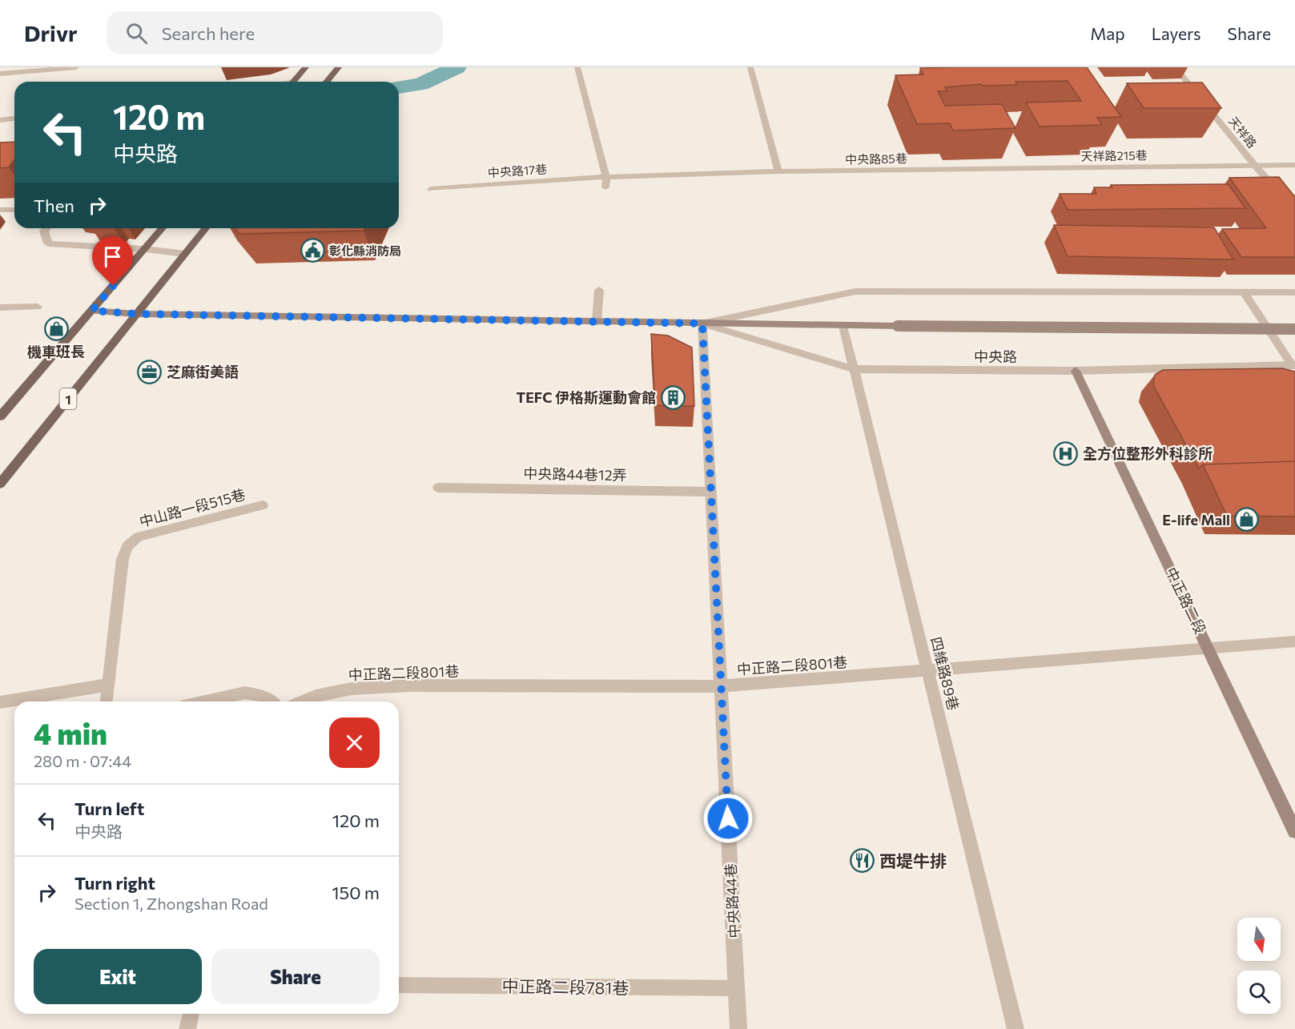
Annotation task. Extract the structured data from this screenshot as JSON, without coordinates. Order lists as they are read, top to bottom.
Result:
{
  "streets": {
    "main road": ["1"],
    "street": [
      "天祥路",
      "天祥路215巷",
      "中央路85巷",
      "中央路17巷",
      "中央路",
      "中央路44巷12弄",
      "中山路一段515巷",
      "中正路二段",
      "中正路二段801巷",
      "四維路89巷",
      "中央路44巷",
      "中正路二段781巷"
    ]
  },
  "crossings": [
    ["天祥路", "天祥路215巷"],
    ["天祥路215巷", "中央路85巷"],
    ["中央路85巷", "中央路17巷"],
    ["中央路", "1"],
    ["中央路", "中正路二段"],
    ["中央路", "四維路89巷"],
    ["中央路", "中央路44巷"],
    ["中央路44巷12弄", "中央路44巷"],
    ["中正路二段", "中正路二段801巷"],
    ["中正路二段801巷", "四維路89巷"],
    ["中正路二段801巷", "中央路44巷"],
    ["中央路44巷", "中正路二段781巷"]
  ],
  "places": {
    "public building": ["彰化縣消防局"],
    "shop": ["機車班長", "E-life Mall"],
    "office": ["芝麻街美語"],
    "building": ["TEFC 伊格斯運動會館"],
    "hospital": ["全方位整形外科診所"],
    "restaurant": ["西堤牛排"]
  },
  "north": "bottom",
  "page": {
    "header": "Drivr",
    "search": "Search here",
    "nav": ["Map", "Layers", "Share"],
    "turn": ["120 m", "中央路"],
    "then": "Then",
    "heading": ["4 min", "280 m · 07:44"],
    "list": [
      {
        "name": "Turn left",
        "note": "中央路",
        "value": "120 m"
      },
      {
        "name": "Turn right",
        "note": "Section 1, Zhongshan Road",
        "value": "150 m"
      }
    ],
    "buttons": ["Exit", "Share"]
  }
}
